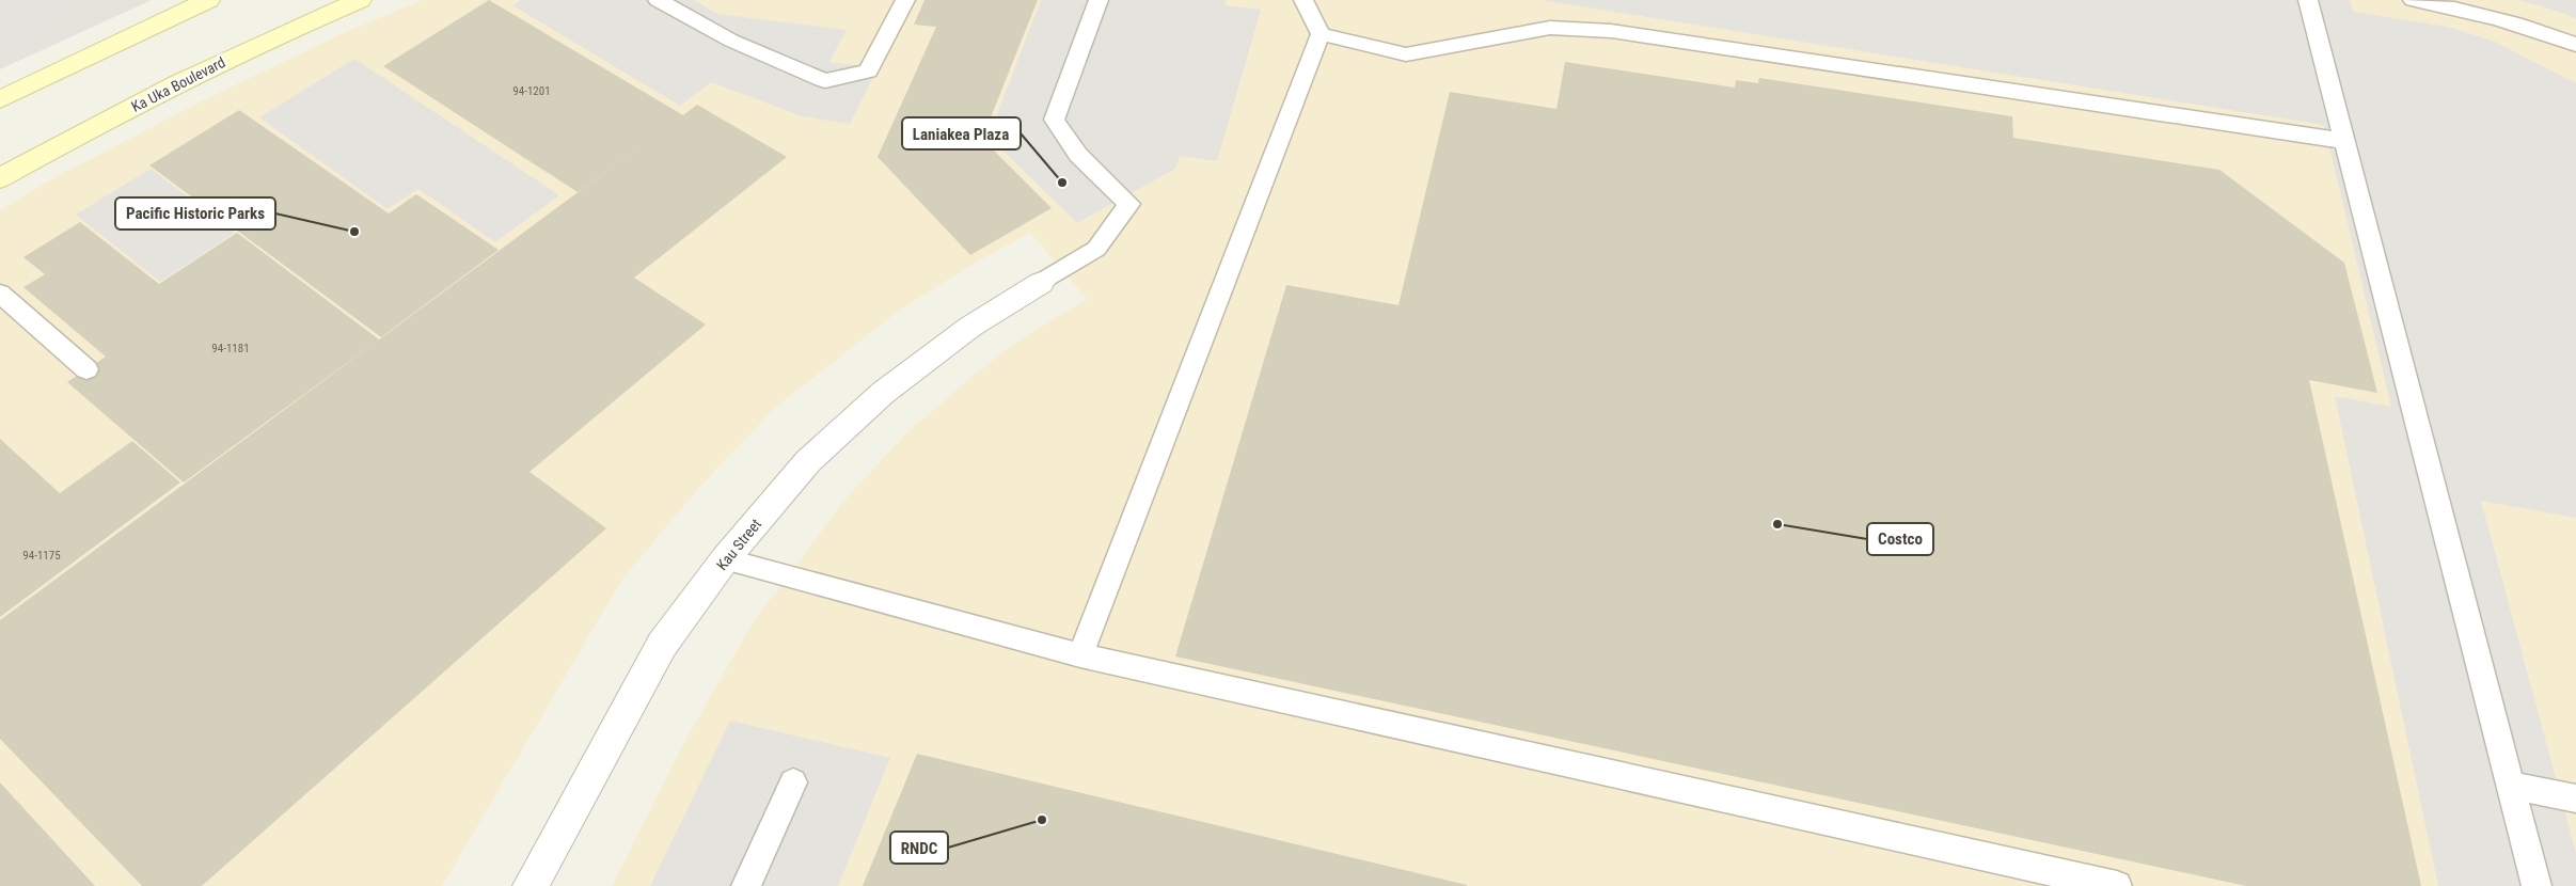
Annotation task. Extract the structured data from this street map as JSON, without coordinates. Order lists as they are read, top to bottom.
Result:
{
  "streets": {
    "main road": ["Ka Uka Boulevard"],
    "street": ["Kau Street"]
  },
  "places": [
    "Laniakea Plaza",
    "Pacific Historic Parks",
    "Costco",
    "RNDC"
  ],
  "house_numbers": ["94-1201", "94-1181", "94-1175"]
}
